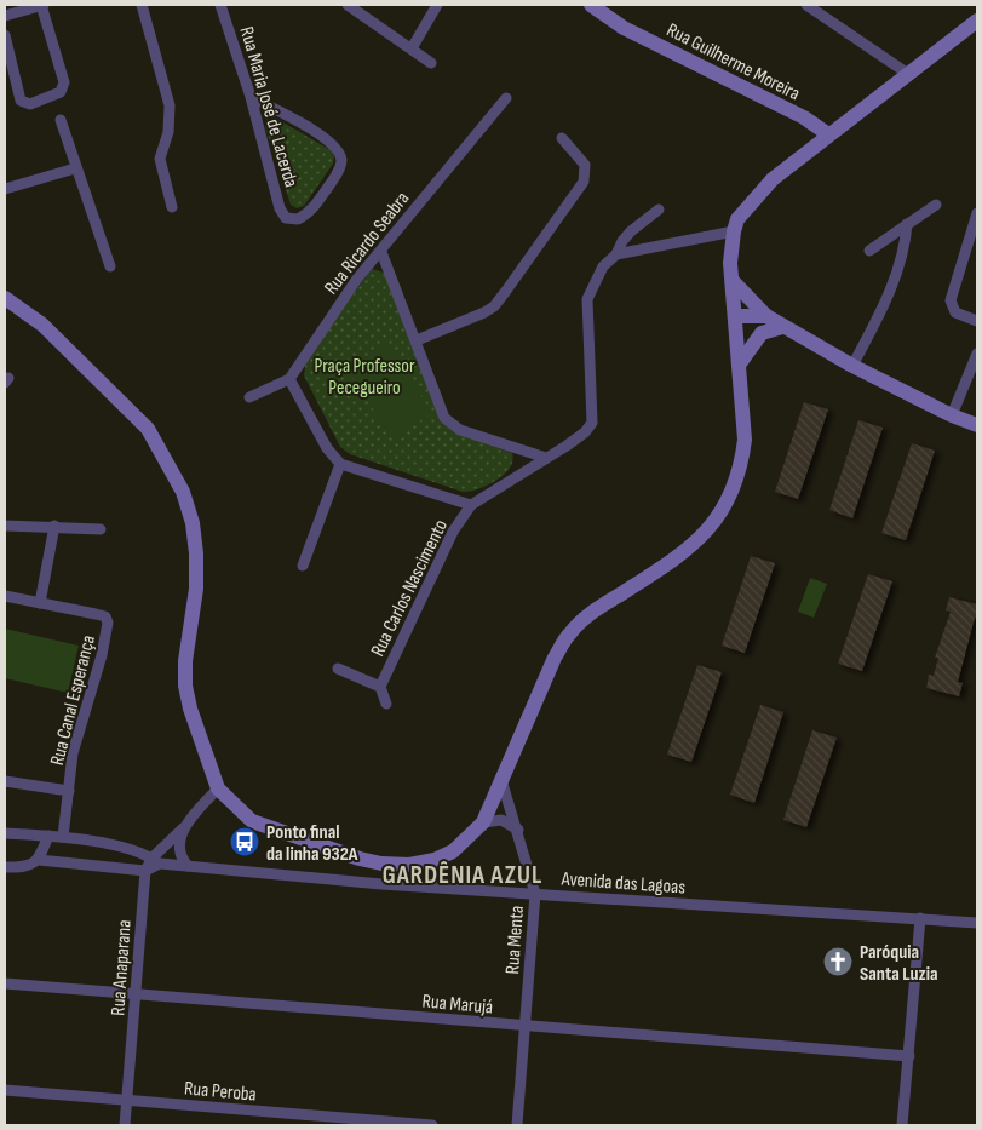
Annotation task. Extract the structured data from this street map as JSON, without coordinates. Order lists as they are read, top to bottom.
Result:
{
  "streets": {
    "main road": ["Rua Guilherme Moreira"],
    "street": [
      "Rua Maria José de Lacerda",
      "Rua Ricardo Seabra",
      "Rua Carlos Nascimento",
      "Rua Canal Esperança",
      "Avenida das Lagoas",
      "Rua Menta",
      "Rua Anaparana",
      "Rua Marujá",
      "Rua Peroba"
    ]
  },
  "crossings": [
    ["Rua Canal Esperança", "Avenida das Lagoas"],
    ["Avenida das Lagoas", "Rua Menta"],
    ["Rua Menta", "Rua Marujá"],
    ["Rua Anaparana", "Rua Marujá"],
    ["Rua Anaparana", "Rua Peroba"]
  ],
  "districts": ["GARDÊNIA AZUL"],
  "parks": ["Praça Professor Pecegueiro"],
  "places": {
    "bus stop": ["Ponto final da linha 932A"],
    "church": ["Paróquia Santa Luzia"]
  }
}
